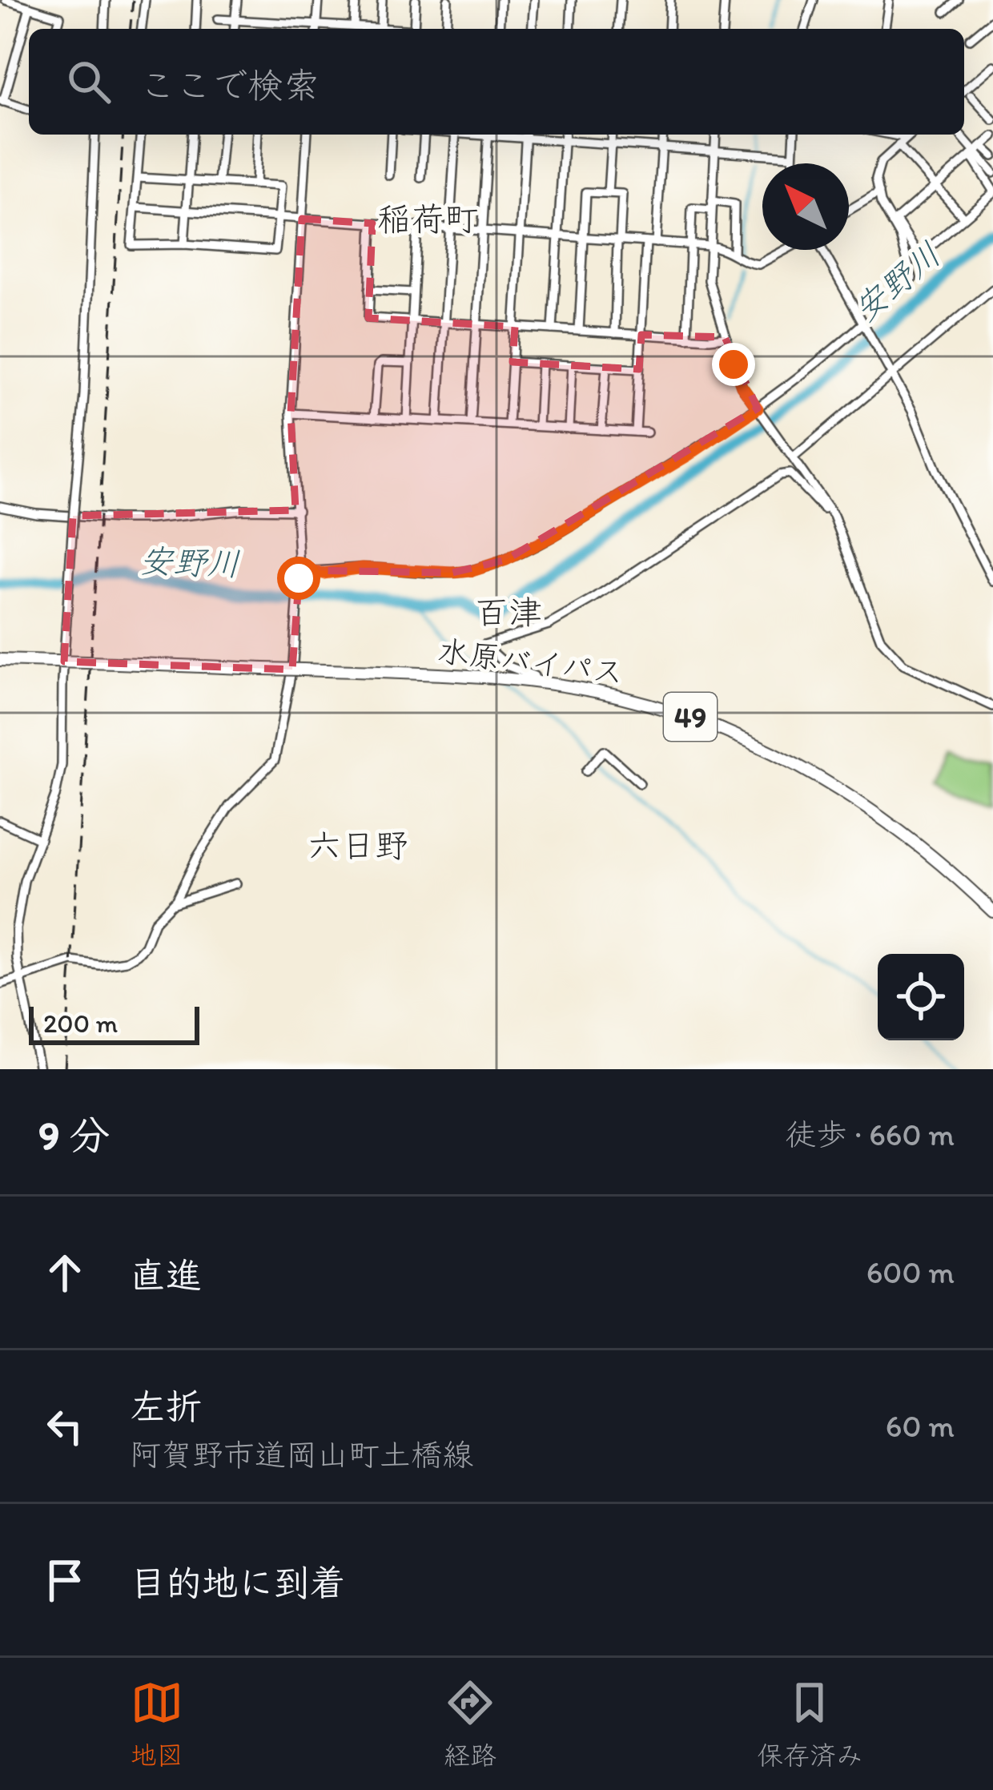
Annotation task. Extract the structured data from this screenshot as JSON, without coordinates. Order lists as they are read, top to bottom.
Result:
{
  "streets": {
    "highway": ["水原バイパス", "49"]
  },
  "districts": ["稲荷町", "百津", "六日野"],
  "water": ["安野川"],
  "scale_bar": "200 m",
  "north": "top left",
  "page": {
    "search": "ここで検索",
    "scale": "200 m",
    "heading": ["9 分", "徒歩 · 660 m"],
    "list": [
      ["直進", "600 m"],
      ["左折", "阿賀野市道岡山町土橋線", "60 m"],
      "目的地に到着"
    ],
    "nav": ["地図", "経路", "保存済み"]
  }
}
